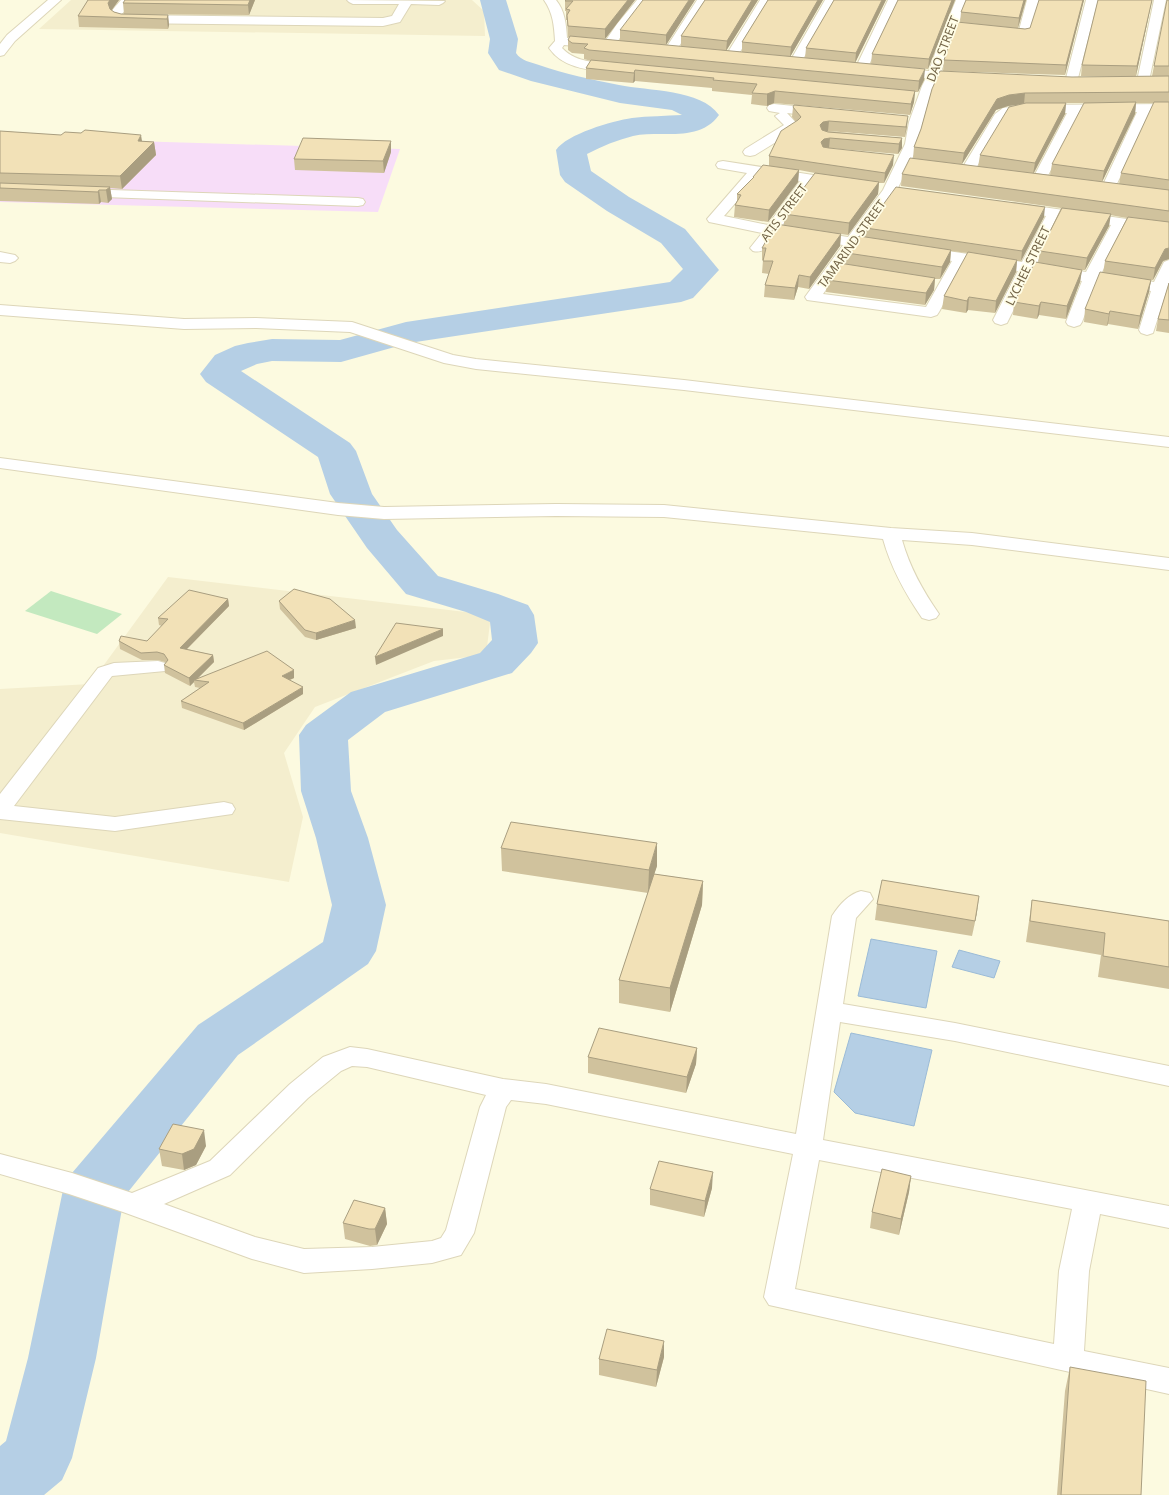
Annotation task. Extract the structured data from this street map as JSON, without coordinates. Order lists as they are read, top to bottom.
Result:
{
  "streets": {
    "street": [
      "DAO STREET",
      "ATIS STREET",
      "TAMARIND STREET",
      "LYCHEE STREET"
    ]
  },
  "crossings": [
    ["DAO STREET", "TAMARIND STREET"]
  ]
}
